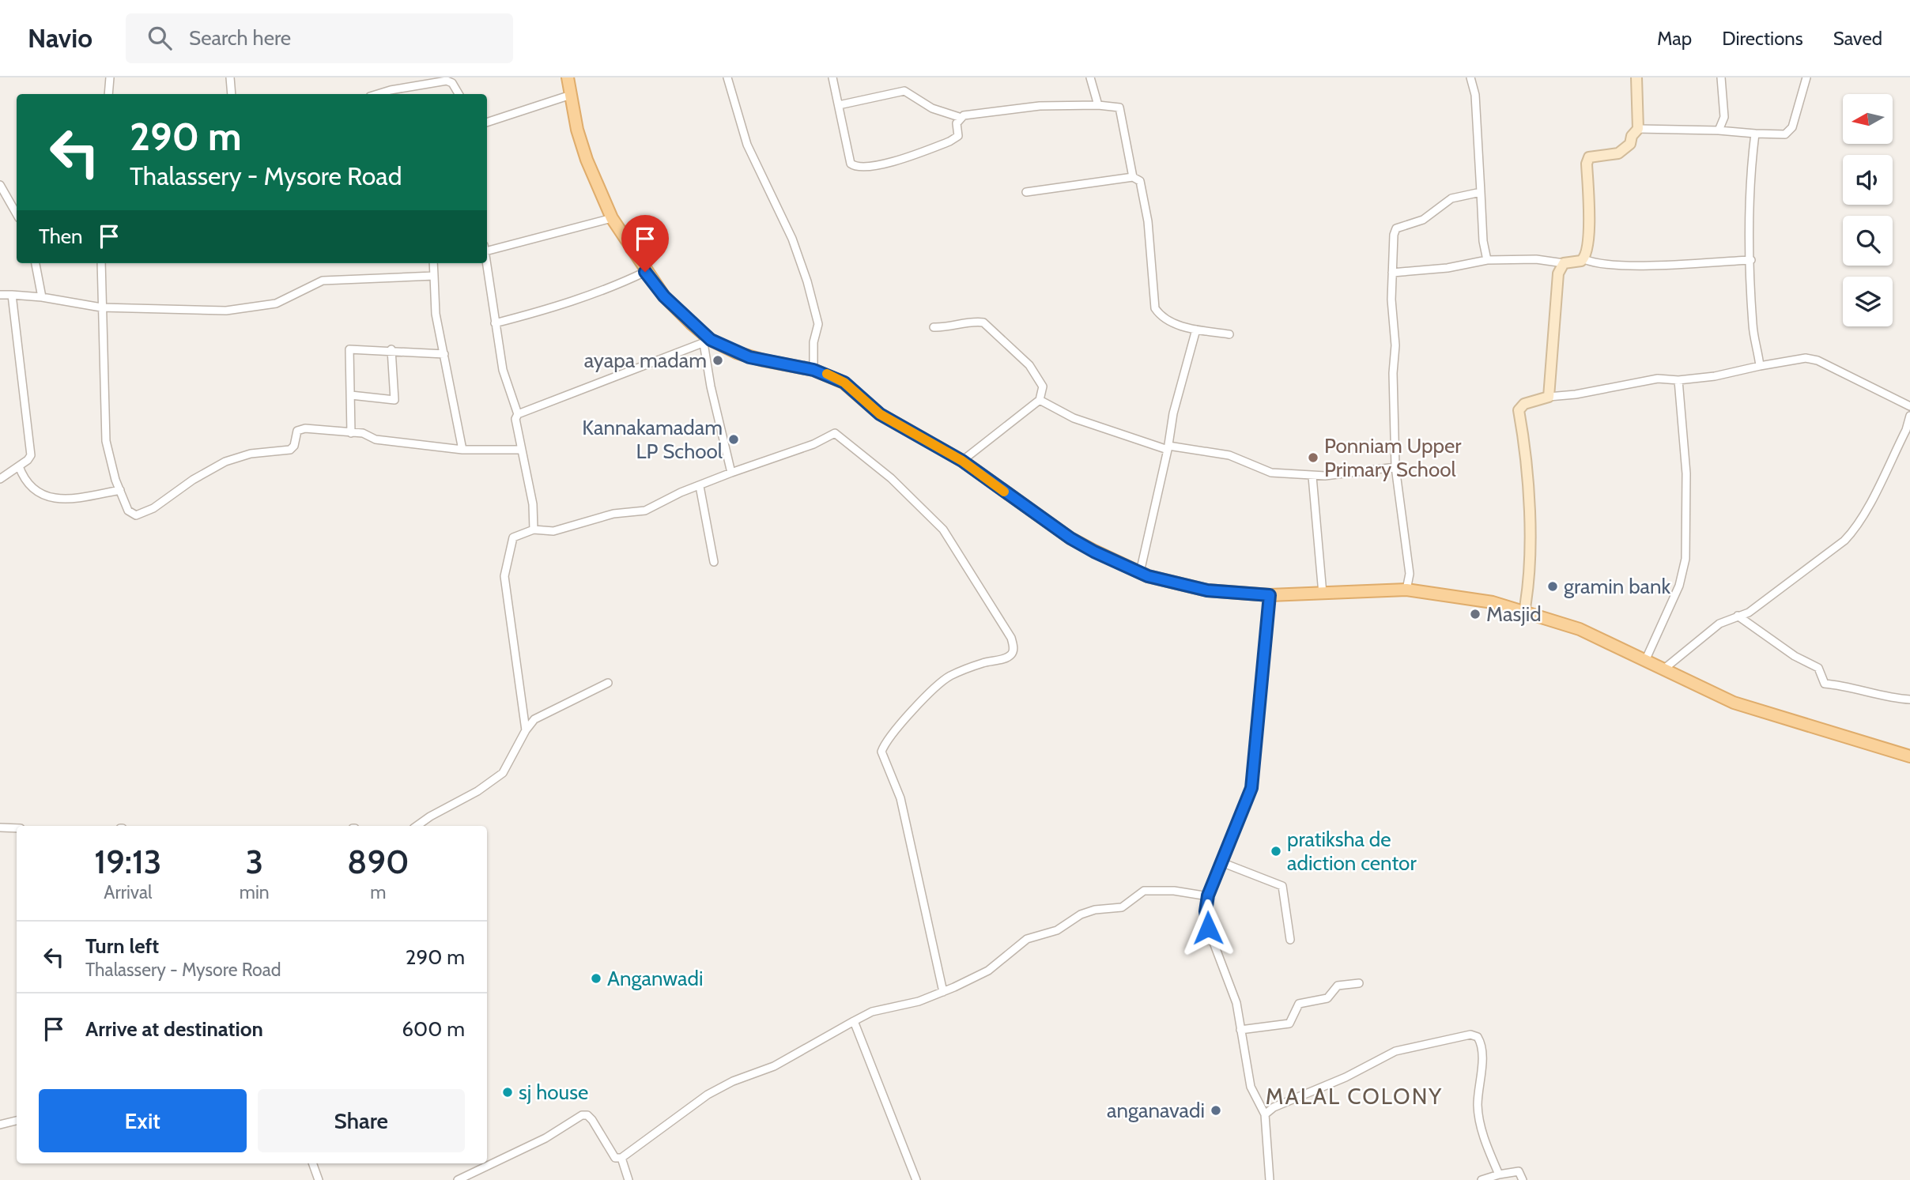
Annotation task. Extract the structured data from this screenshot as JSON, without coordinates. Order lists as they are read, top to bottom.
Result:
{
  "districts": ["MALAL COLONY"],
  "places": [
    "ayapa madam",
    "Kannakamadam LP School",
    "Ponniam Upper Primary School",
    "gramin bank",
    "Masjid",
    "pratiksha de adiction centor",
    "Anganwadi",
    "sj house",
    "anganavadi"
  ],
  "north": "left",
  "page": {
    "header": "Navio",
    "search": "Search here",
    "nav": ["Map", "Directions", "Saved"],
    "turn": ["290 m", "Thalassery - Mysore Road"],
    "then": "Then",
    "eta": [
      "19:13",
      "Arrival",
      "3",
      "min",
      "890",
      "m"
    ],
    "list": [
      {
        "name": "Turn left",
        "note": "Thalassery - Mysore Road",
        "value": "290 m"
      },
      {
        "name": "Arrive at destination",
        "value": "600 m"
      }
    ],
    "buttons": ["Exit", "Share"]
  }
}
